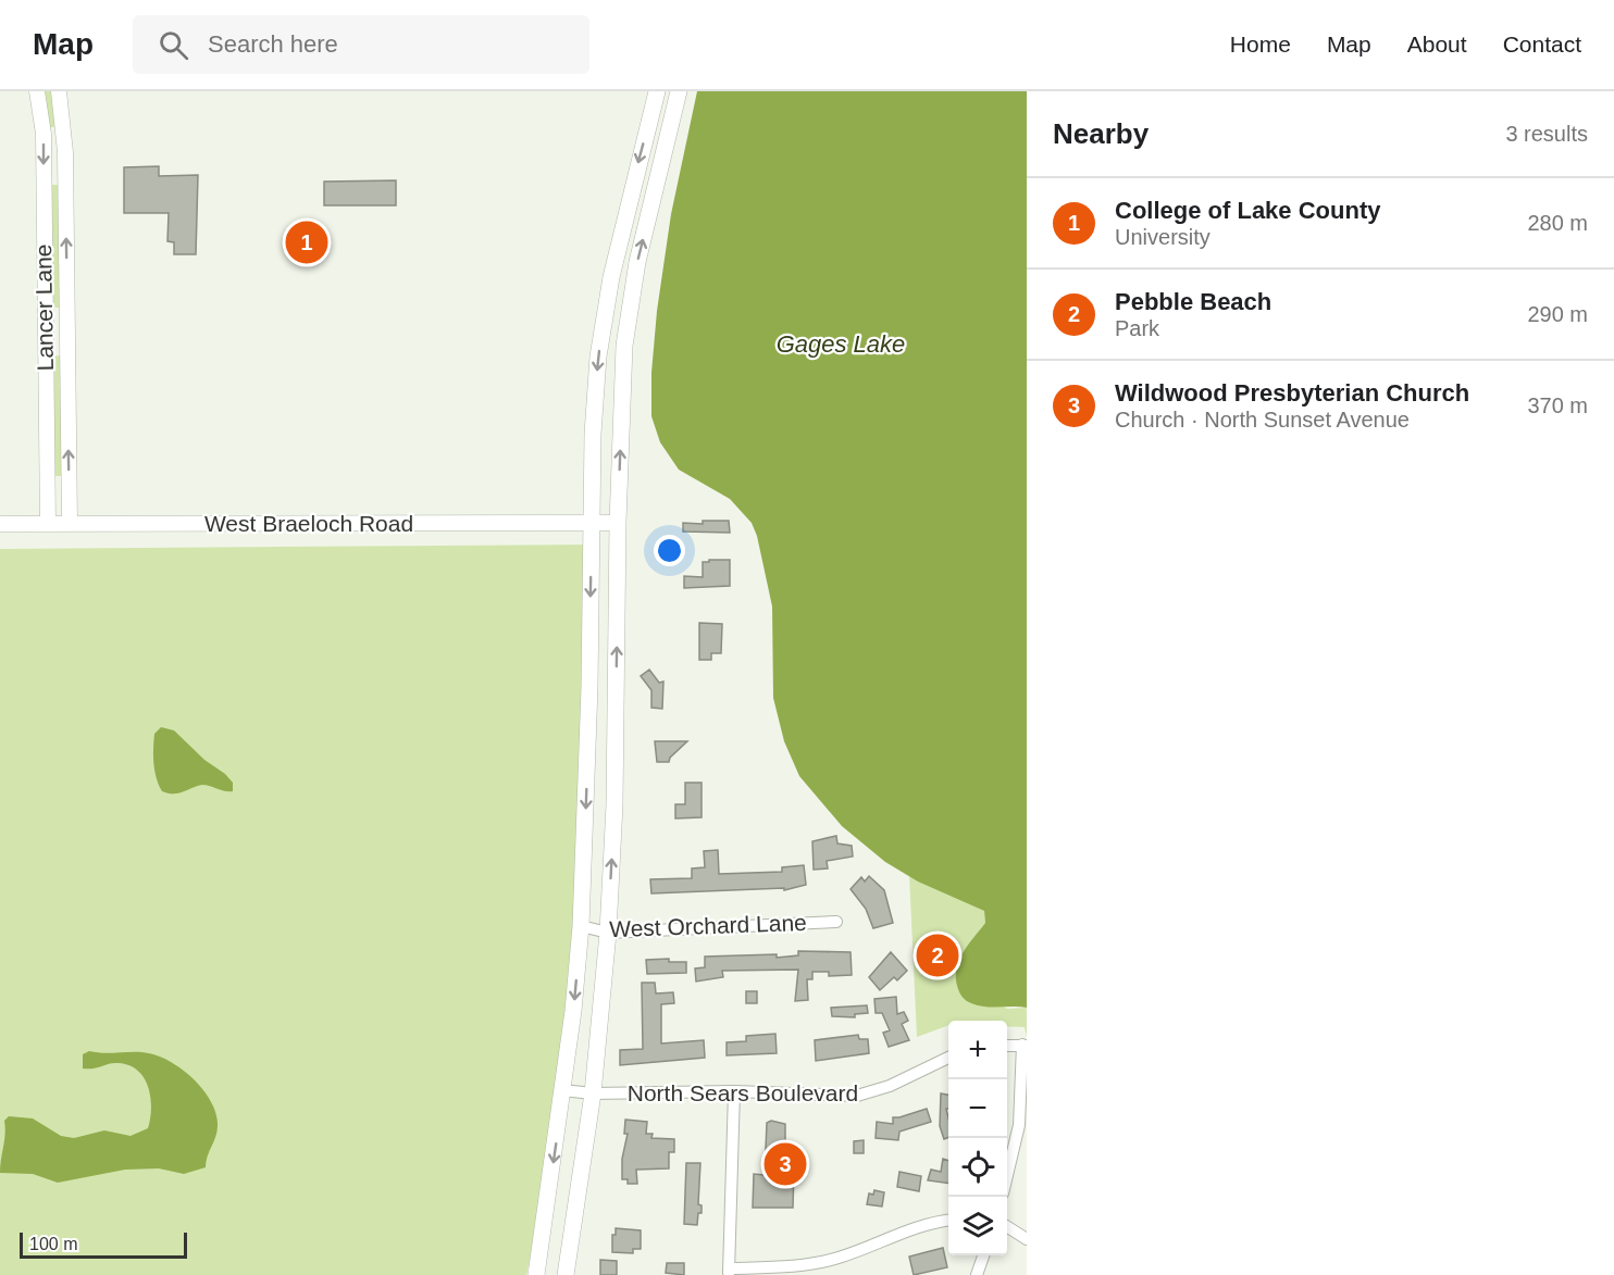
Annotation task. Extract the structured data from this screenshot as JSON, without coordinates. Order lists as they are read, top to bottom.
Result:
{
  "streets": {
    "street": [
      "Lancer Lane",
      "West Braeloch Road",
      "West Orchard Lane",
      "North Sears Boulevard"
    ]
  },
  "crossings": [
    ["Lancer Lane", "West Braeloch Road"]
  ],
  "water": ["Gages Lake"],
  "scale_bar": "100 m",
  "page": {
    "header": "Map",
    "search": "Search here",
    "nav": [
      "Home",
      "Map",
      "About",
      "Contact"
    ],
    "heading": ["Nearby", "3 results"],
    "list": [
      {
        "mark": "1",
        "name": "College of Lake County",
        "note": "University",
        "value": "280 m"
      },
      {
        "mark": "2",
        "name": "Pebble Beach",
        "note": "Park",
        "value": "290 m"
      },
      {
        "mark": "3",
        "name": "Wildwood Presbyterian Church",
        "note": "Church · North Sunset Avenue",
        "value": "370 m"
      }
    ],
    "pins": ["1", "2", "3"],
    "map_buttons": ["+", "−"],
    "scale": "100 m"
  }
}
